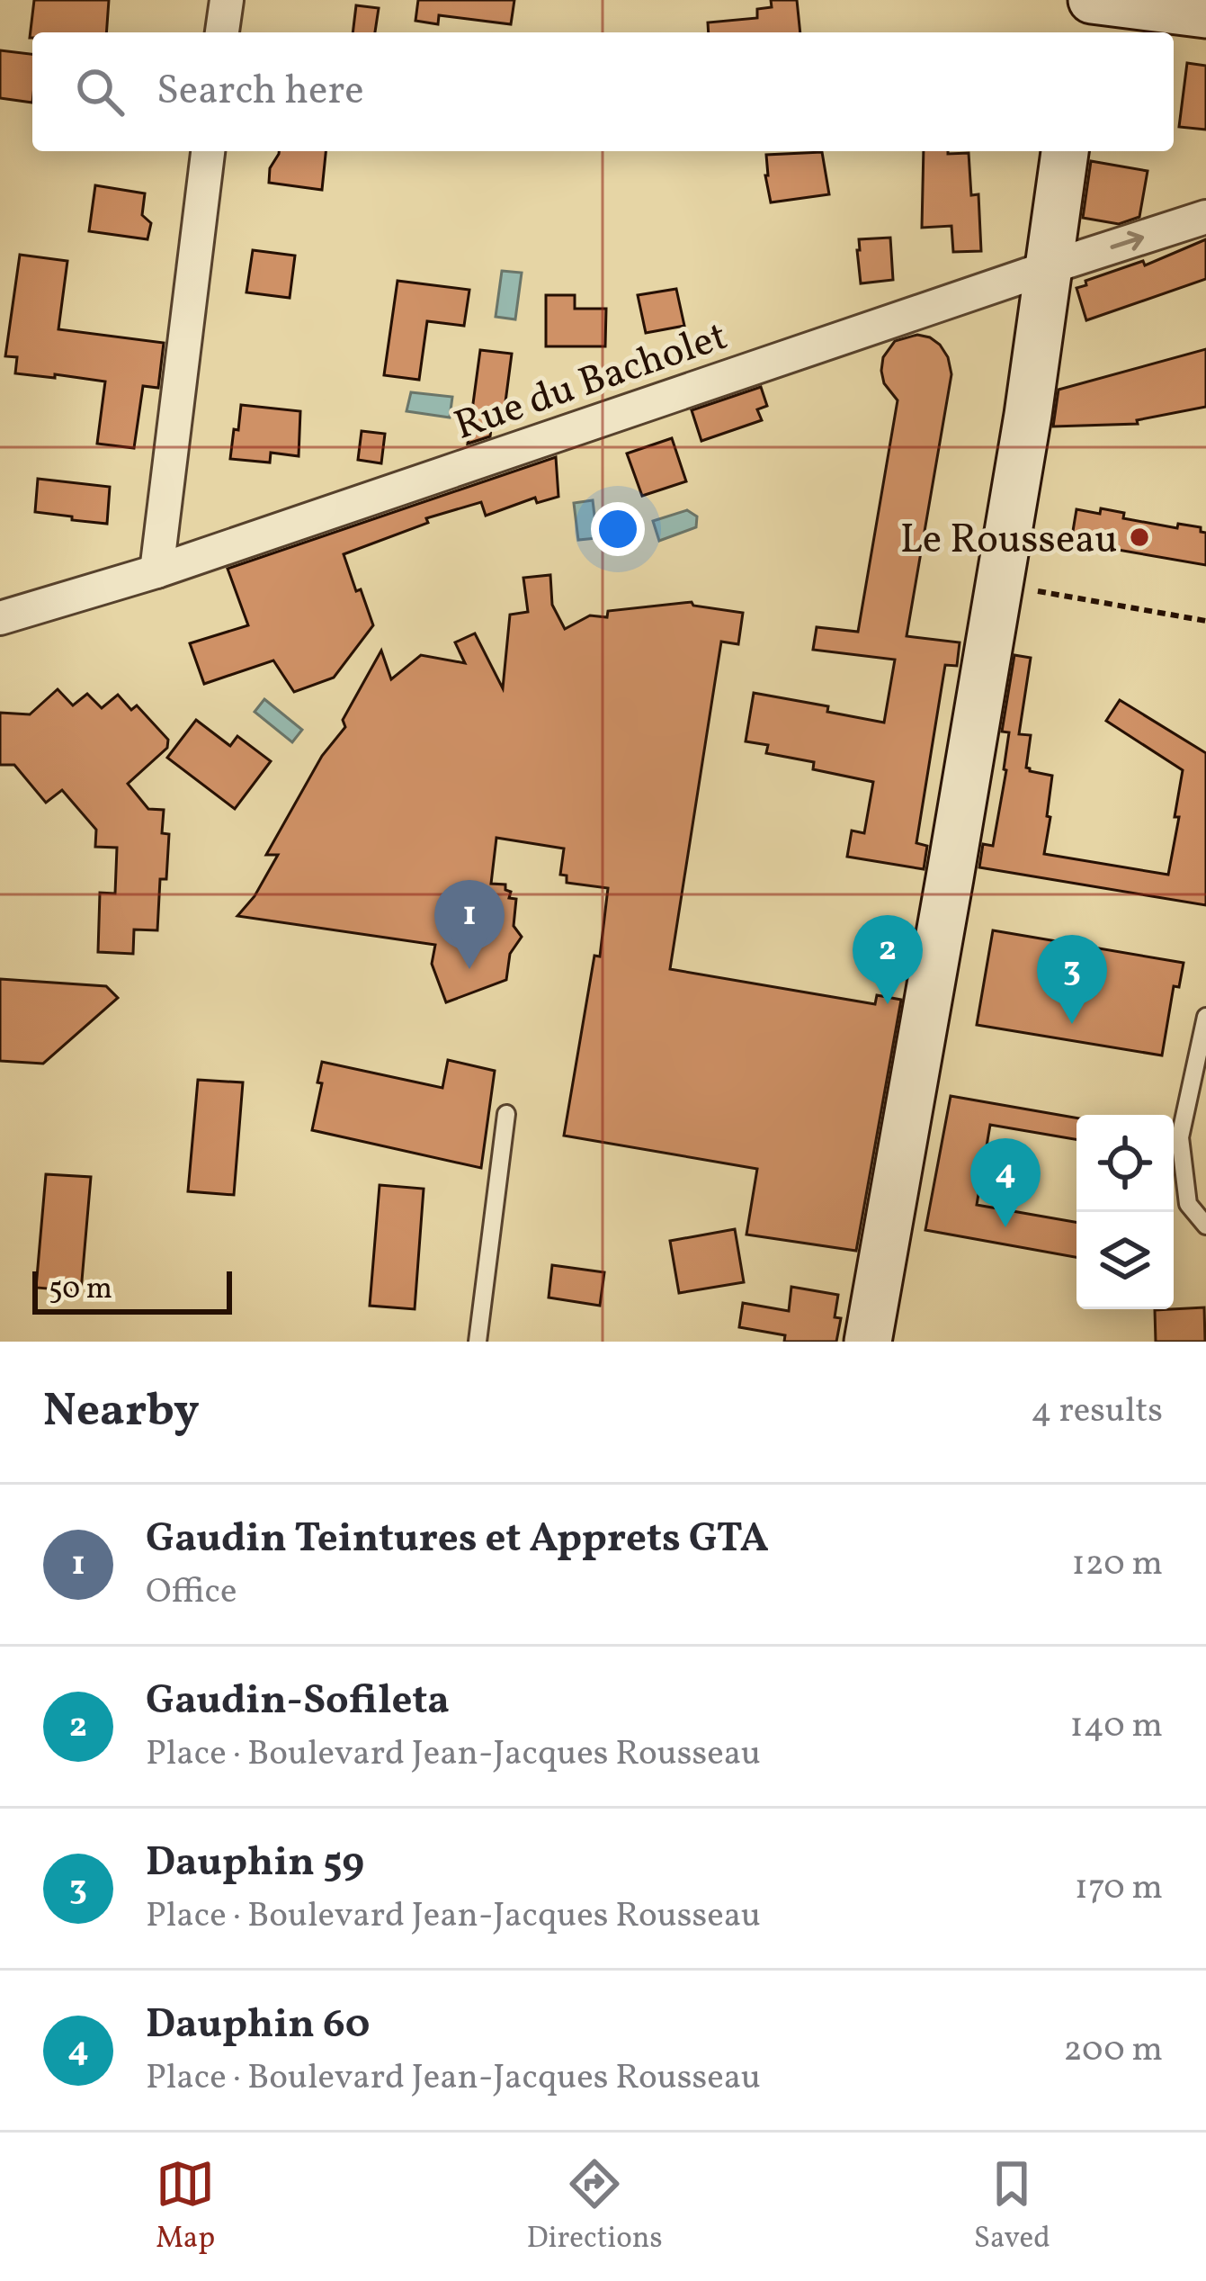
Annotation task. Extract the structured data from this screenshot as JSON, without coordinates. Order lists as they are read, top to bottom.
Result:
{
  "streets": {
    "street": ["Rue du Bacholet"]
  },
  "places": ["Le Rousseau"],
  "scale_bar": "50 m",
  "page": {
    "search": "Search here",
    "pins": [
      "1",
      "2",
      "3",
      "4"
    ],
    "scale": "50 m",
    "heading": ["Nearby", "4 results"],
    "list": [
      {
        "mark": "1",
        "name": "Gaudin Teintures et Apprets GTA",
        "note": "Office",
        "value": "120 m"
      },
      {
        "mark": "2",
        "name": "Gaudin-Sofileta",
        "note": "Place · Boulevard Jean-Jacques Rousseau",
        "value": "140 m"
      },
      {
        "mark": "3",
        "name": "Dauphin 59",
        "note": "Place · Boulevard Jean-Jacques Rousseau",
        "value": "170 m"
      },
      {
        "mark": "4",
        "name": "Dauphin 60",
        "note": "Place · Boulevard Jean-Jacques Rousseau",
        "value": "200 m"
      }
    ],
    "nav": ["Map", "Directions", "Saved"]
  }
}
